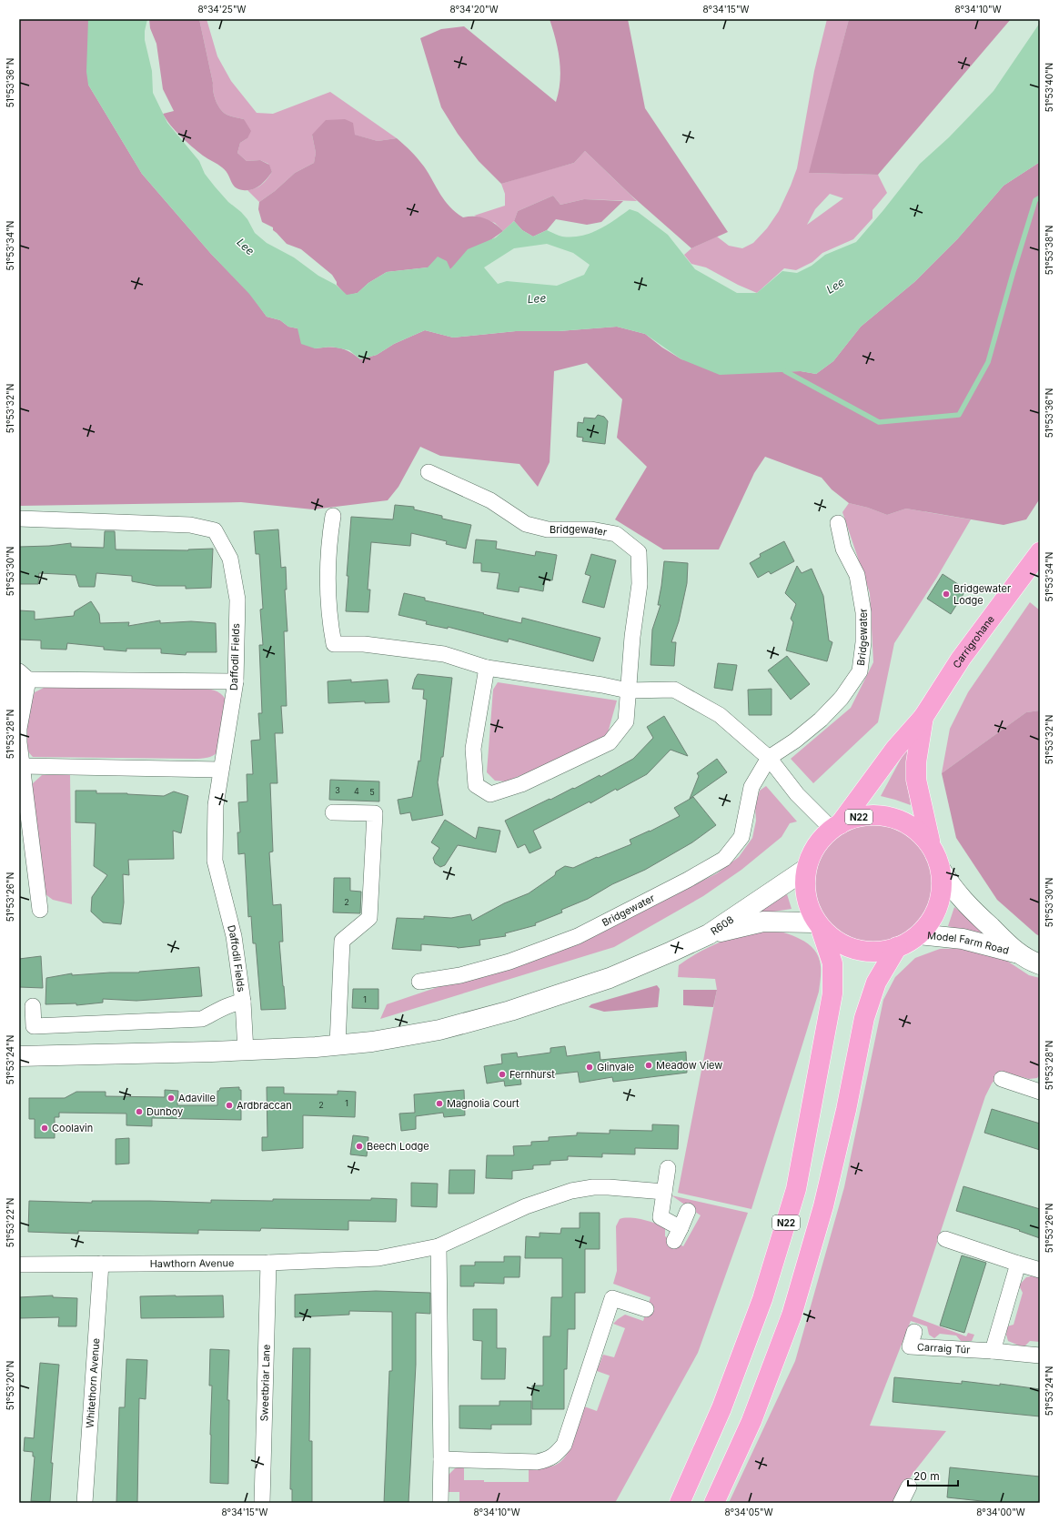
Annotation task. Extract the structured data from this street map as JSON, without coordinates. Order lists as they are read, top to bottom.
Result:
{
  "streets": {
    "highway": ["Carrigrohane", "N22"],
    "main road": ["R608", "Model Farm Road"],
    "street": [
      "Bridgewater",
      "Daffodil Fields",
      "Hawthorn Avenue",
      "Carraig Túr",
      "Sweetbriar Lane",
      "Whitethorn Avenue"
    ]
  },
  "crossings": [
    ["Carrigrohane", "N22"],
    ["Daffodil Fields", "R608"],
    ["N22", "R608"],
    ["N22", "Model Farm Road"],
    ["Hawthorn Avenue", "Sweetbriar Lane"],
    ["Hawthorn Avenue", "Whitethorn Avenue"]
  ],
  "water": ["Lee"],
  "places": [
    "Bridgewater Lodge",
    "Meadow View",
    "Glinvale",
    "Fernhurst",
    "Adaville",
    "Magnolia Court",
    "Ardbraccan",
    "Dunboy",
    "Coolavin",
    "Beech Lodge"
  ],
  "house_numbers": [
    "3",
    "4",
    "5",
    "2",
    "1",
    "1",
    "2"
  ],
  "scale_bar": "20 m",
  "coordinates": [
    "8°34'25\"W",
    "8°34'20\"W",
    "8°34'15\"W",
    "8°34'10\"W",
    "51°53'36\"N",
    "51°53'40\"N",
    "51°53'34\"N",
    "51°53'38\"N",
    "51°53'32\"N",
    "51°53'30\"N",
    "51°53'28\"N",
    "51°53'26\"N",
    "51°53'24\"N",
    "51°53'22\"N",
    "51°53'20\"N",
    "8°34'05\"W",
    "8°34'00\"W"
  ]
}
